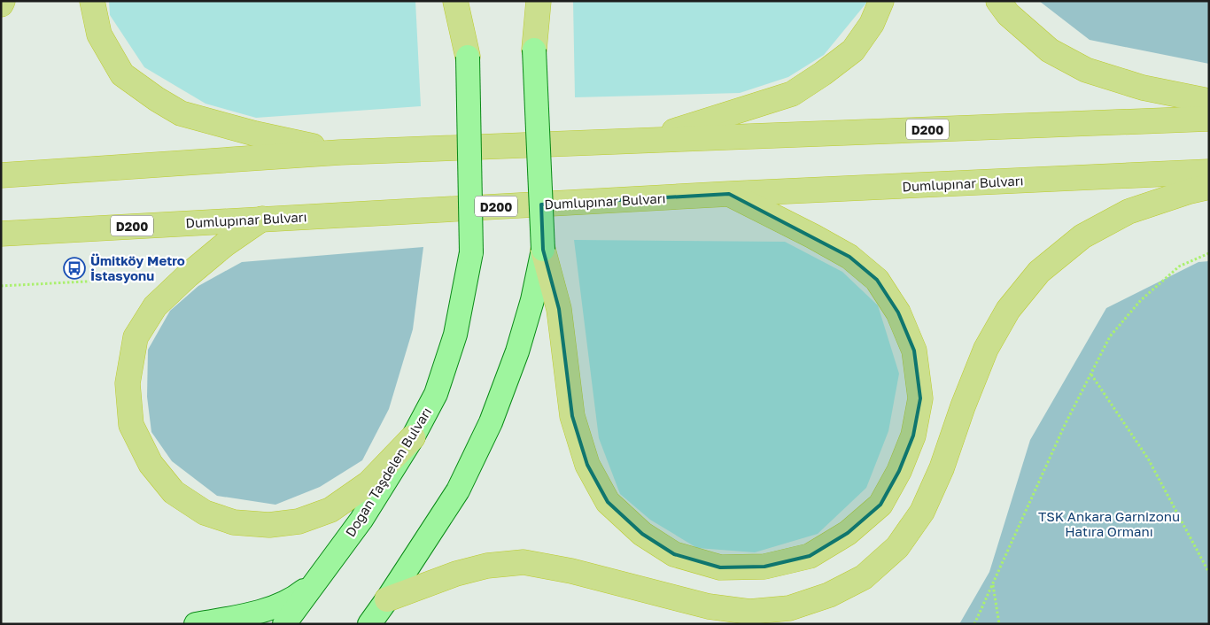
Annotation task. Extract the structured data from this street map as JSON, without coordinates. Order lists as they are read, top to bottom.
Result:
{
  "streets": {
    "highway": ["D200", "Dumlupınar Bulvarı"],
    "main road": ["Doğan Taşdelen Bulvarı"]
  },
  "parks": ["TSK Ankara Garnizonu Hatıra Ormanı"],
  "places": {
    "bus stop": ["Ümitköy Metro İstasyonu"]
  }
}
